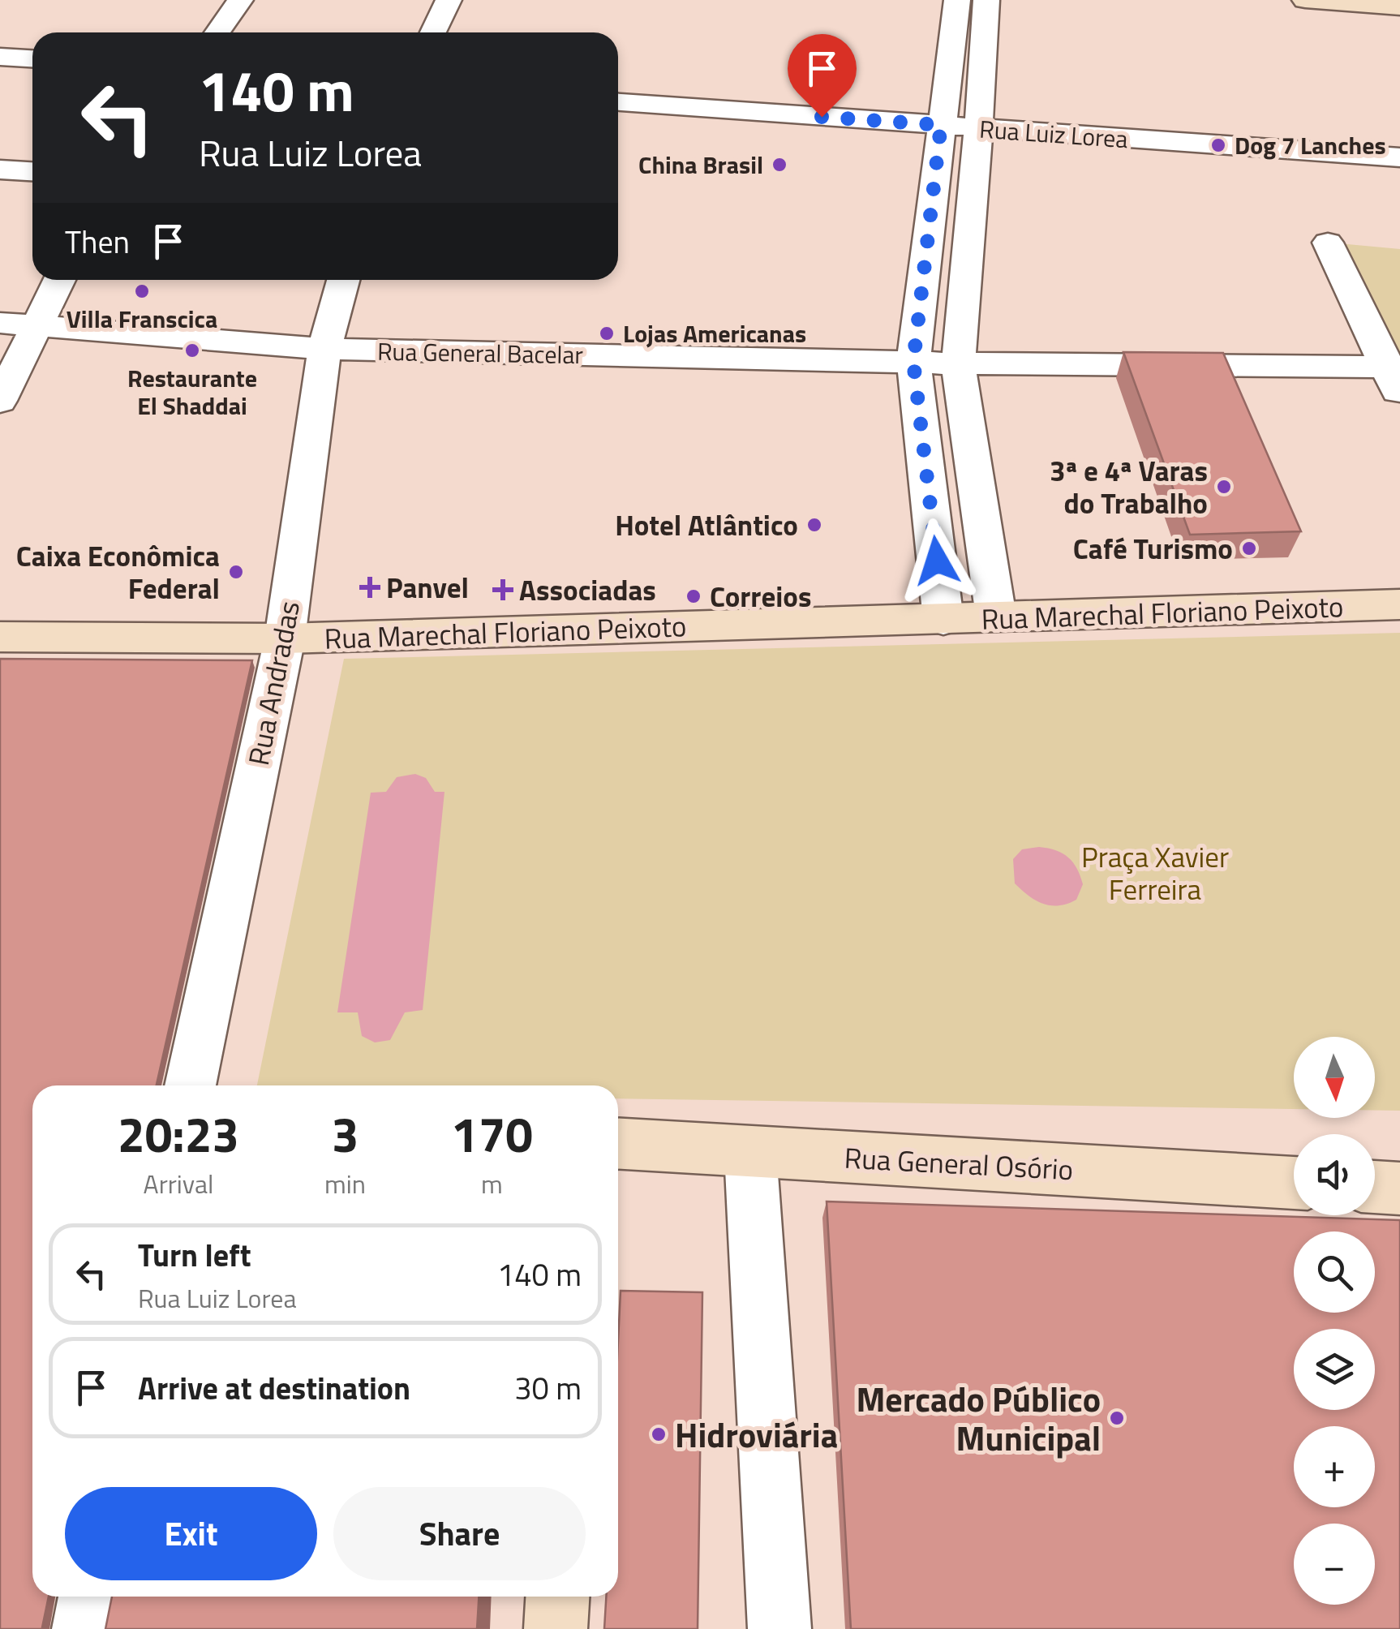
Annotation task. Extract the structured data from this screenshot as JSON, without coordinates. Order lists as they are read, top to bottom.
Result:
{
  "streets": {
    "main road": ["Rua Marechal Floriano Peixoto", "Rua General Osório"],
    "street": ["Rua Luiz Lorea", "Rua General Bacelar", "Rua Andradas"]
  },
  "crossings": [
    ["Rua General Bacelar", "Rua Andradas"],
    ["Rua Marechal Floriano Peixoto", "Rua Andradas"]
  ],
  "parks": ["Praça Xavier Ferreira"],
  "places": {
    "other": [
      "Dog 7 Lanches",
      "China Brasil",
      "Villa Franscica",
      "Lojas Americanas",
      "Restaurante El Shaddai",
      "3ª e 4ª Varas do Trabalho",
      "Hotel Atlântico",
      "Café Turismo",
      "Caixa Econômica Federal",
      "Correios",
      "Mercado Público Municipal",
      "Hidroviária"
    ],
    "health": ["Panvel", "Associadas"]
  },
  "north": "bottom",
  "page": {
    "turn": ["140 m", "Rua Luiz Lorea"],
    "then": "Then",
    "map_buttons": ["+", "−"],
    "eta": [
      "20:23",
      "Arrival",
      "3",
      "min",
      "170",
      "m"
    ],
    "list": [
      {
        "name": "Turn left",
        "note": "Rua Luiz Lorea",
        "value": "140 m"
      },
      {
        "name": "Arrive at destination",
        "value": "30 m"
      }
    ],
    "buttons": ["Exit", "Share"]
  }
}
